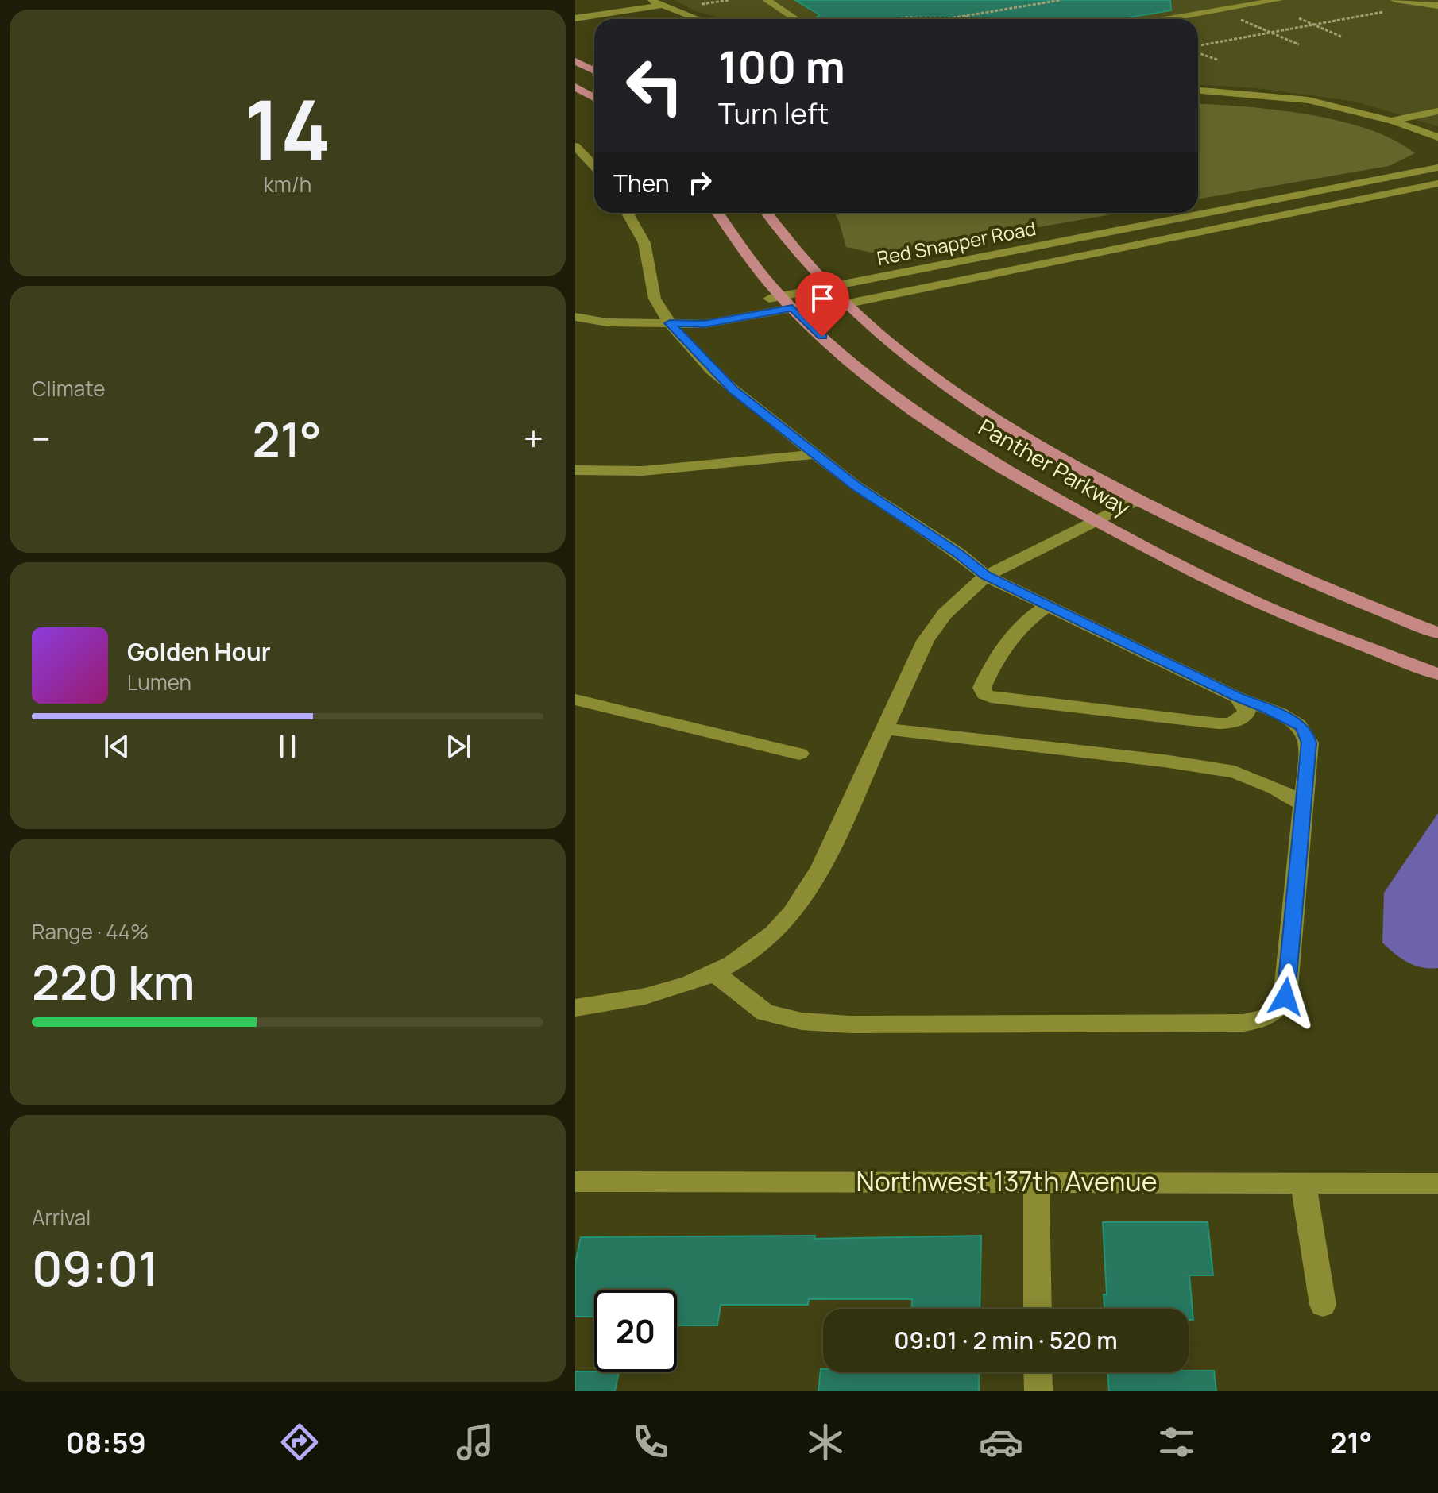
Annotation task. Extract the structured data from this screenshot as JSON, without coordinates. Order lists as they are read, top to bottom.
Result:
{
  "streets": {
    "main road": ["Panther Parkway"],
    "street": ["Red Snapper Road", "Northwest 137th Avenue"]
  },
  "crossings": [
    ["Red Snapper Road", "Panther Parkway"]
  ],
  "page": {
    "tile": [
      ["14", "km/h"],
      "Climate",
      ["Range · 44%", "220 km"],
      ["Arrival", "09:01"]
    ],
    "turn": ["100 m", "Turn left"],
    "then": "Then",
    "heat": ["−", "21°", "+"],
    "song": ["Golden Hour", "Lumen"],
    "limit": "20",
    "trip": "09:01 · 2 min · 520 m",
    "tabs": ["08:59", "21°"]
  }
}
